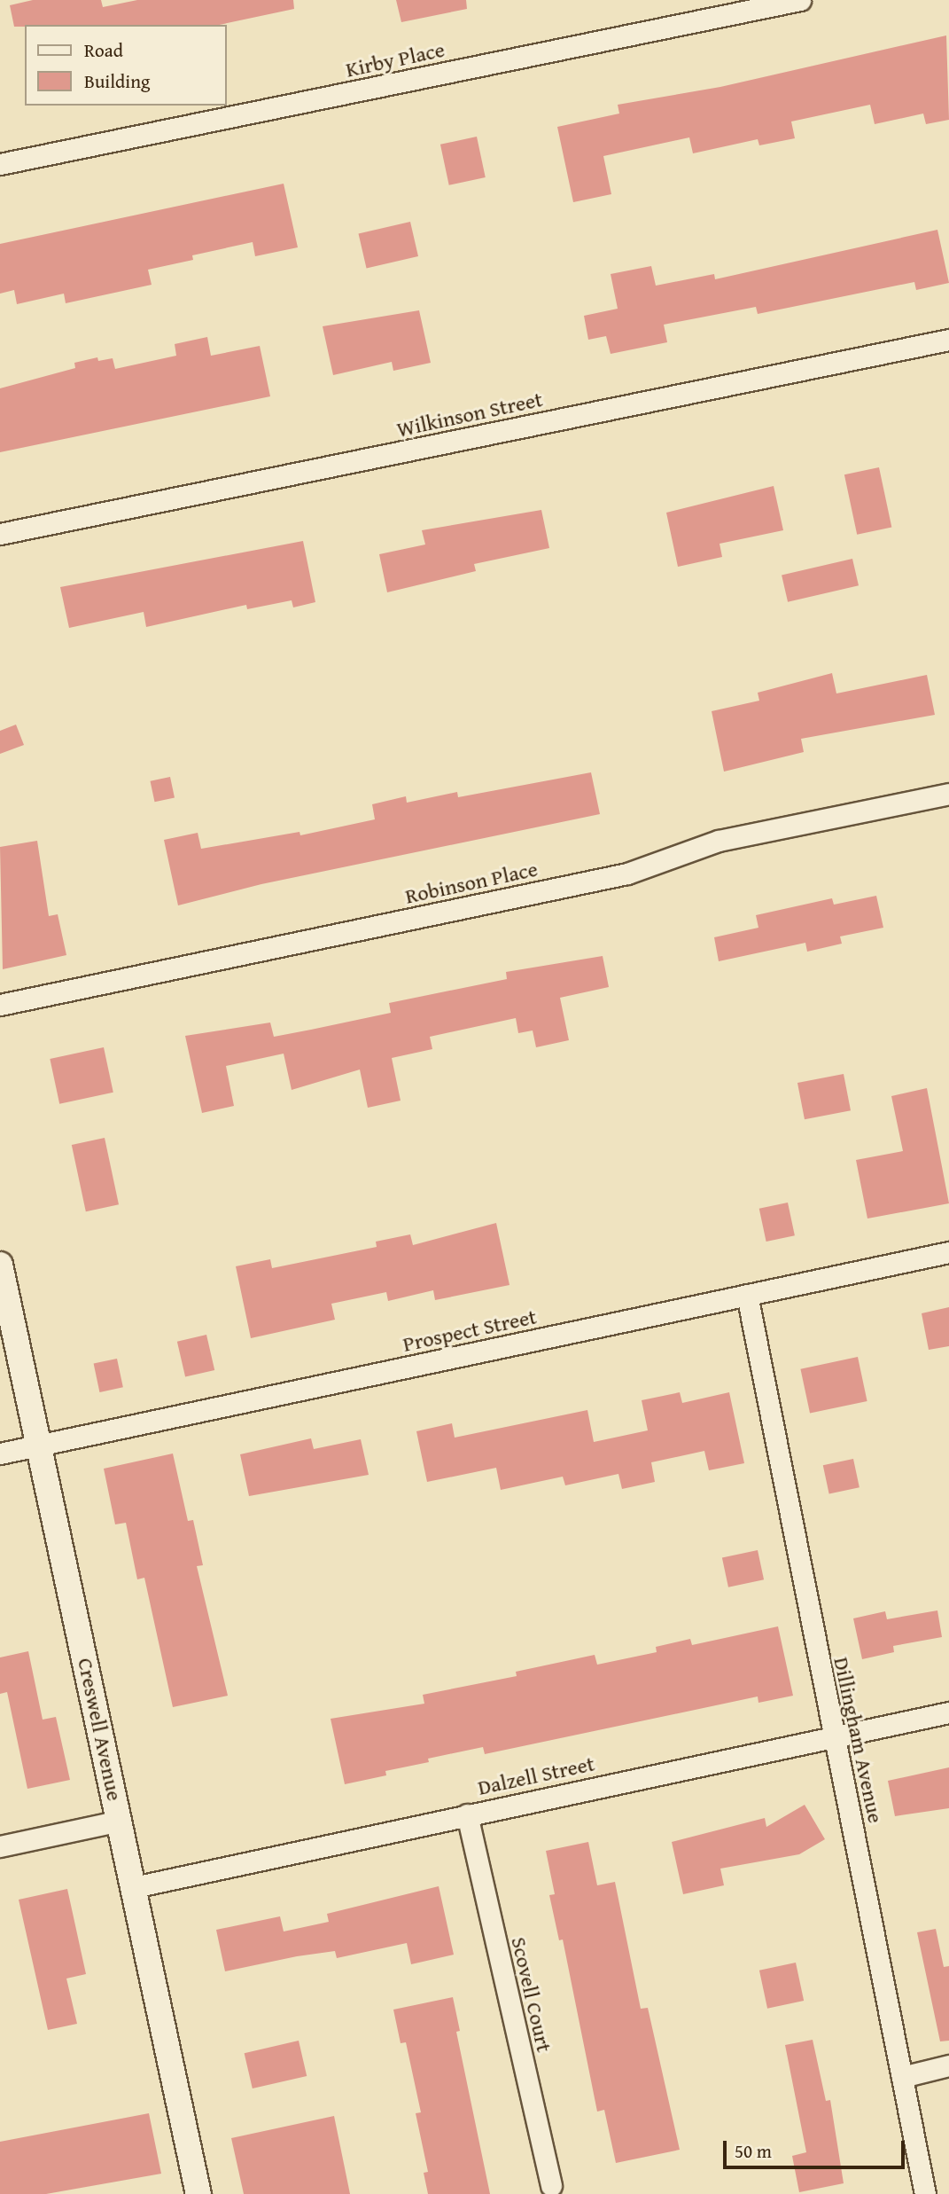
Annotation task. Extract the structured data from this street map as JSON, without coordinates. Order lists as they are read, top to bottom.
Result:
{
  "streets": {
    "street": [
      "Kirby Place",
      "Wilkinson Street",
      "Robinson Place",
      "Prospect Street",
      "Creswell Avenue",
      "Dillingham Avenue",
      "Dalzell Street",
      "Scovell Court"
    ]
  },
  "crossings": [
    ["Prospect Street", "Creswell Avenue"],
    ["Prospect Street", "Dillingham Avenue"],
    ["Creswell Avenue", "Dalzell Street"],
    ["Dillingham Avenue", "Dalzell Street"],
    ["Dalzell Street", "Scovell Court"]
  ],
  "legend": ["Road", "Building"],
  "scale_bar": "50 m"
}
